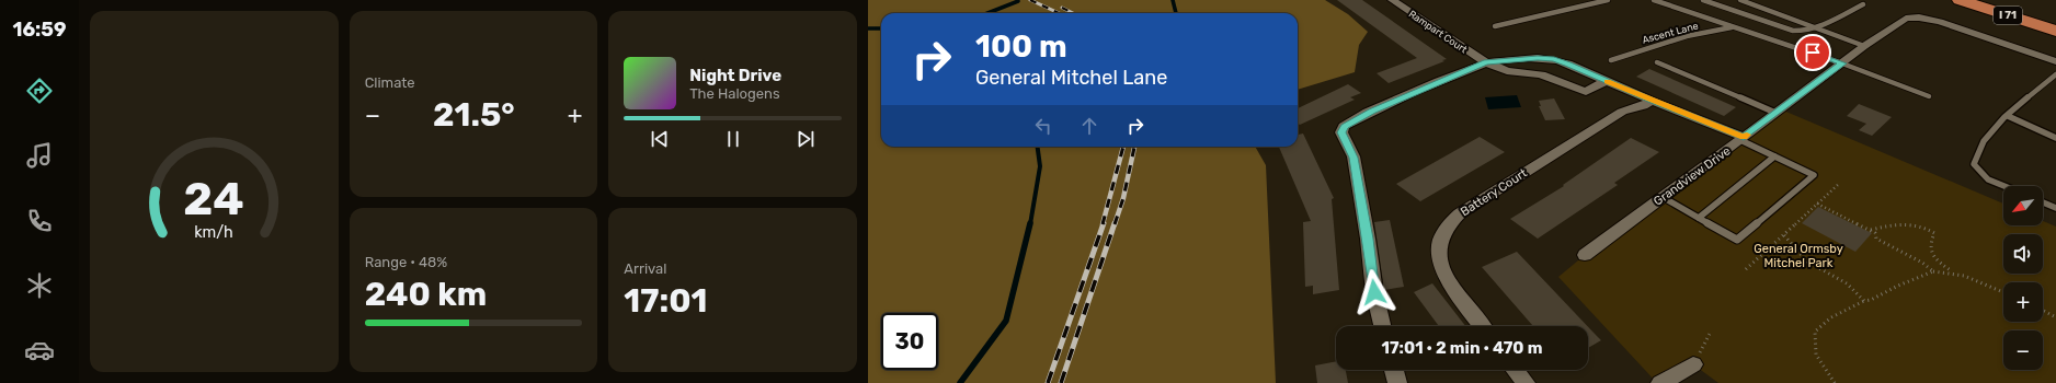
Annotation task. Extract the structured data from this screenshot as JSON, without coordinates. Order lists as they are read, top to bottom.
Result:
{
  "streets": {
    "highway": ["I 71"],
    "street": ["Rampart Court", "Grandview Drive", "Battery Court"],
    "lane": ["Ascent Lane"]
  },
  "parks": ["General Ormsby Mitchel Park"],
  "north": "bottom left",
  "page": {
    "tabs": "16:59",
    "tile": [
      "Climate",
      ["Range · 48%", "240 km"],
      ["Arrival", "17:01"]
    ],
    "turn": ["100 m", "General Mitchel Lane"],
    "song": ["Night Drive", "The Halogens"],
    "heat": ["−", "21.5°", "+"],
    "map_buttons": ["+", "−"],
    "limit": "30",
    "trip": "17:01 · 2 min · 470 m",
    "gauge": ["24", "km/h"]
  }
}
